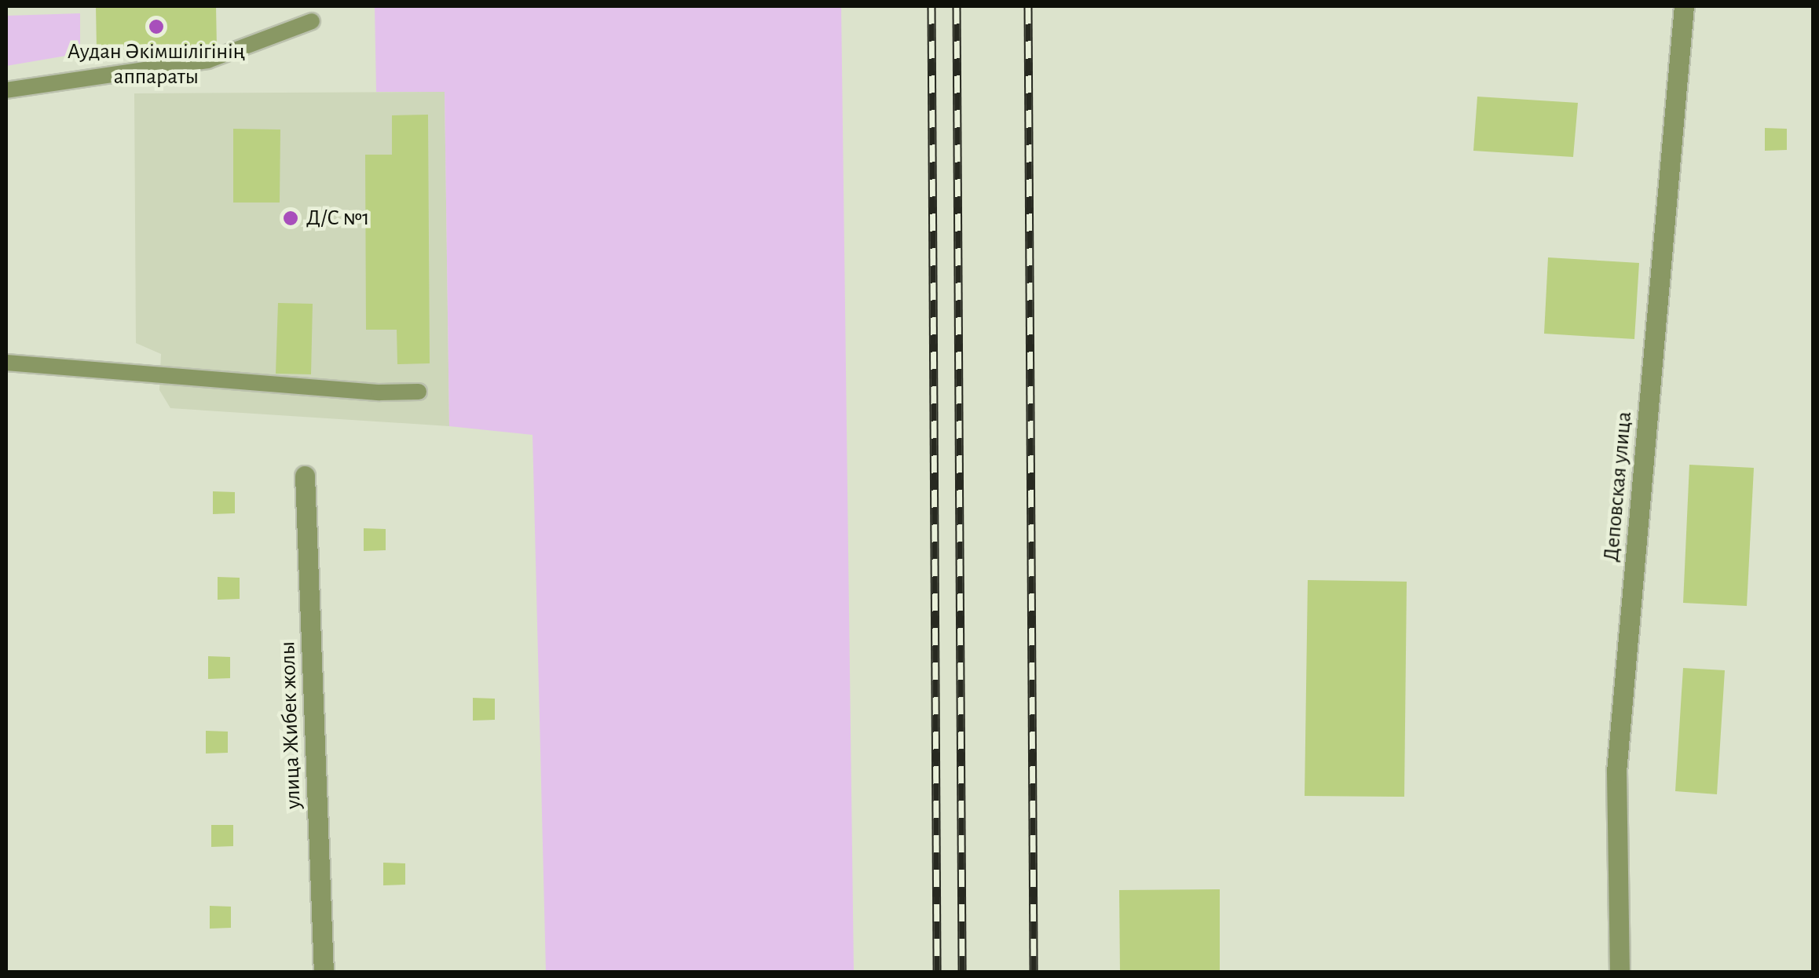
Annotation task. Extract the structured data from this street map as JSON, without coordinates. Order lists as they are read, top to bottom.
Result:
{
  "streets": {
    "street": ["Деповская улица", "улица Жибек жолы"]
  },
  "places": ["Аудан Әкімшілігінің аппараты", "Д/С №1"]
}
